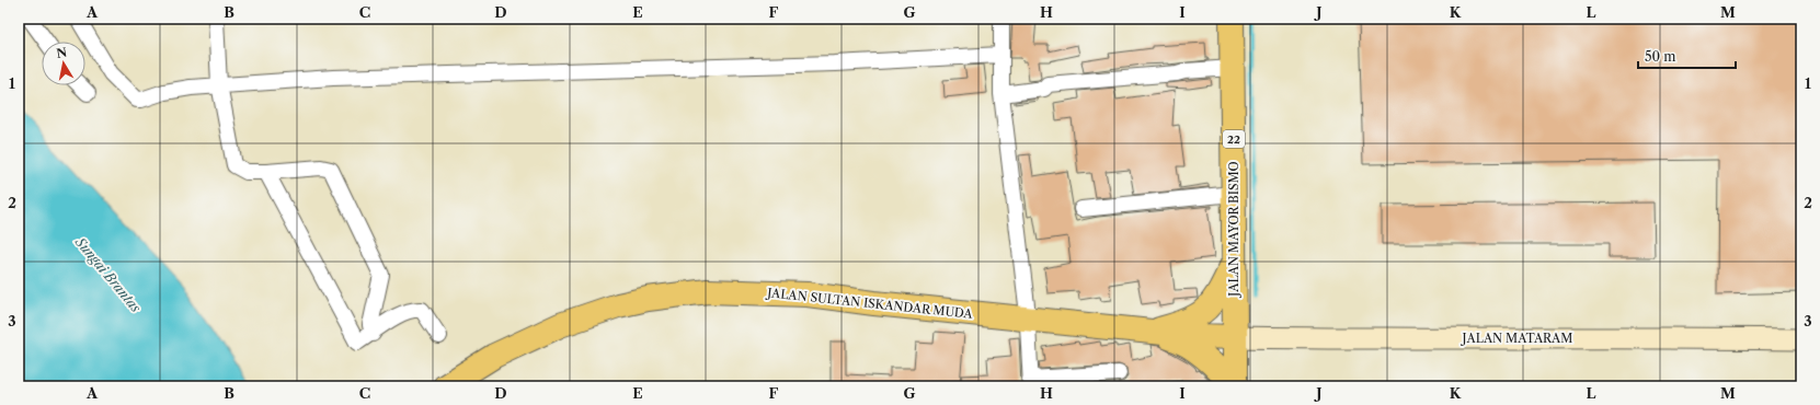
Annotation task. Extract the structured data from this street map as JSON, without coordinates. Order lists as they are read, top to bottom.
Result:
{
  "streets": {
    "main road": [
      "22",
      "JALAN MAYOR BISMO",
      "JALAN SULTAN ISKANDAR MUDA",
      "JALAN MATARAM"
    ]
  },
  "crossings": [
    ["22", "JALAN MAYOR BISMO"],
    ["22", "JALAN SULTAN ISKANDAR MUDA"],
    ["JALAN MAYOR BISMO", "JALAN SULTAN ISKANDAR MUDA"],
    ["JALAN MAYOR BISMO", "JALAN MATARAM"],
    ["JALAN SULTAN ISKANDAR MUDA", "JALAN MATARAM"]
  ],
  "water": ["Sungai Brantas"],
  "scale_bar": "50 m",
  "north": "top",
  "grid": {
    "columns": [
      "A",
      "B",
      "C",
      "D",
      "E",
      "F",
      "G",
      "H",
      "I",
      "J",
      "K",
      "L",
      "M"
    ],
    "rows": ["1", "2", "3"]
  }
}
